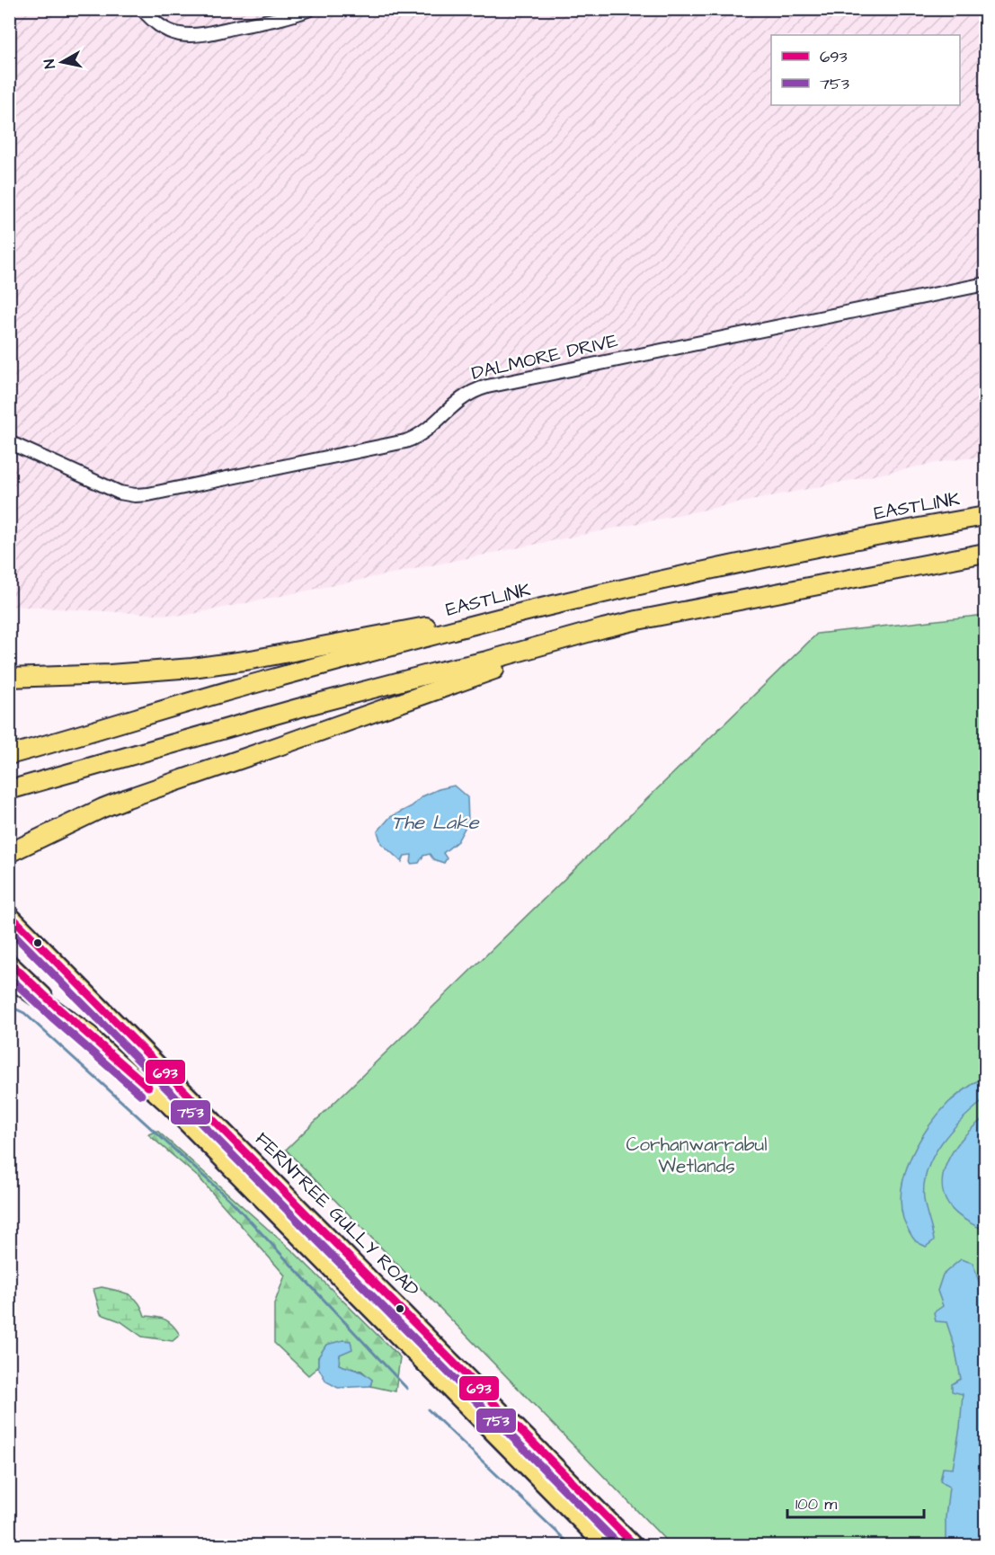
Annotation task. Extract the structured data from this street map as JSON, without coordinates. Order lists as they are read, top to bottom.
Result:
{
  "streets": {
    "highway": ["EASTLINK"],
    "main road": ["FERNTREE GULLY ROAD"],
    "street": ["DALMORE DRIVE"]
  },
  "water": ["The Lake"],
  "parks": ["Corhanwarrabul Wetlands"],
  "lines": ["transit line 693", "transit line 753"],
  "legend": ["693", "753"],
  "scale_bar": "100 m",
  "north": "left"
}
